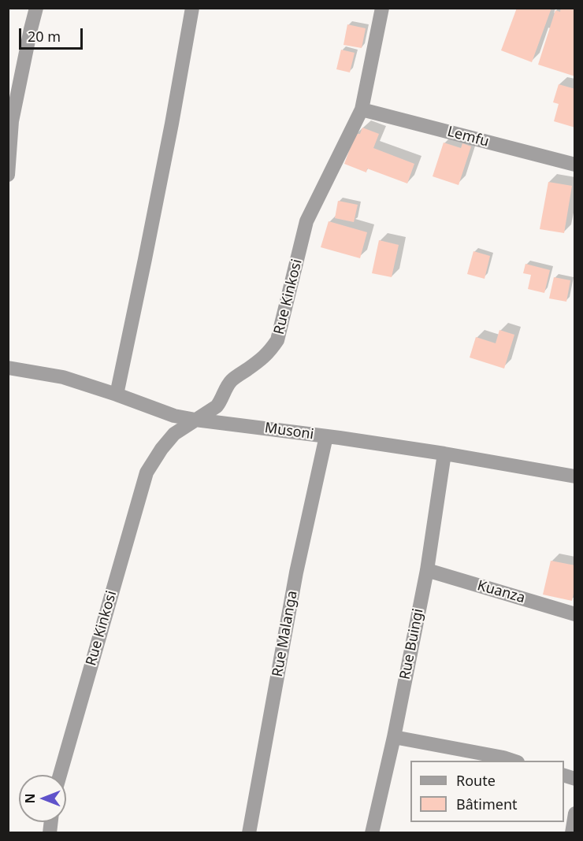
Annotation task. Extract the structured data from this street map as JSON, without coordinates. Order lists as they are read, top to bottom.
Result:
{
  "streets": {
    "street": [
      "Lemfu",
      "Rue Kinkosi",
      "Musoni",
      "Kuanza",
      "Rue Malanga",
      "Rue Buingi"
    ]
  },
  "crossings": [
    ["Lemfu", "Rue Kinkosi"],
    ["Rue Kinkosi", "Musoni"],
    ["Musoni", "Rue Malanga"],
    ["Musoni", "Rue Buingi"],
    ["Kuanza", "Rue Buingi"]
  ],
  "legend": ["Route", "Bâtiment"],
  "scale_bar": "20 m",
  "north": "left"
}
